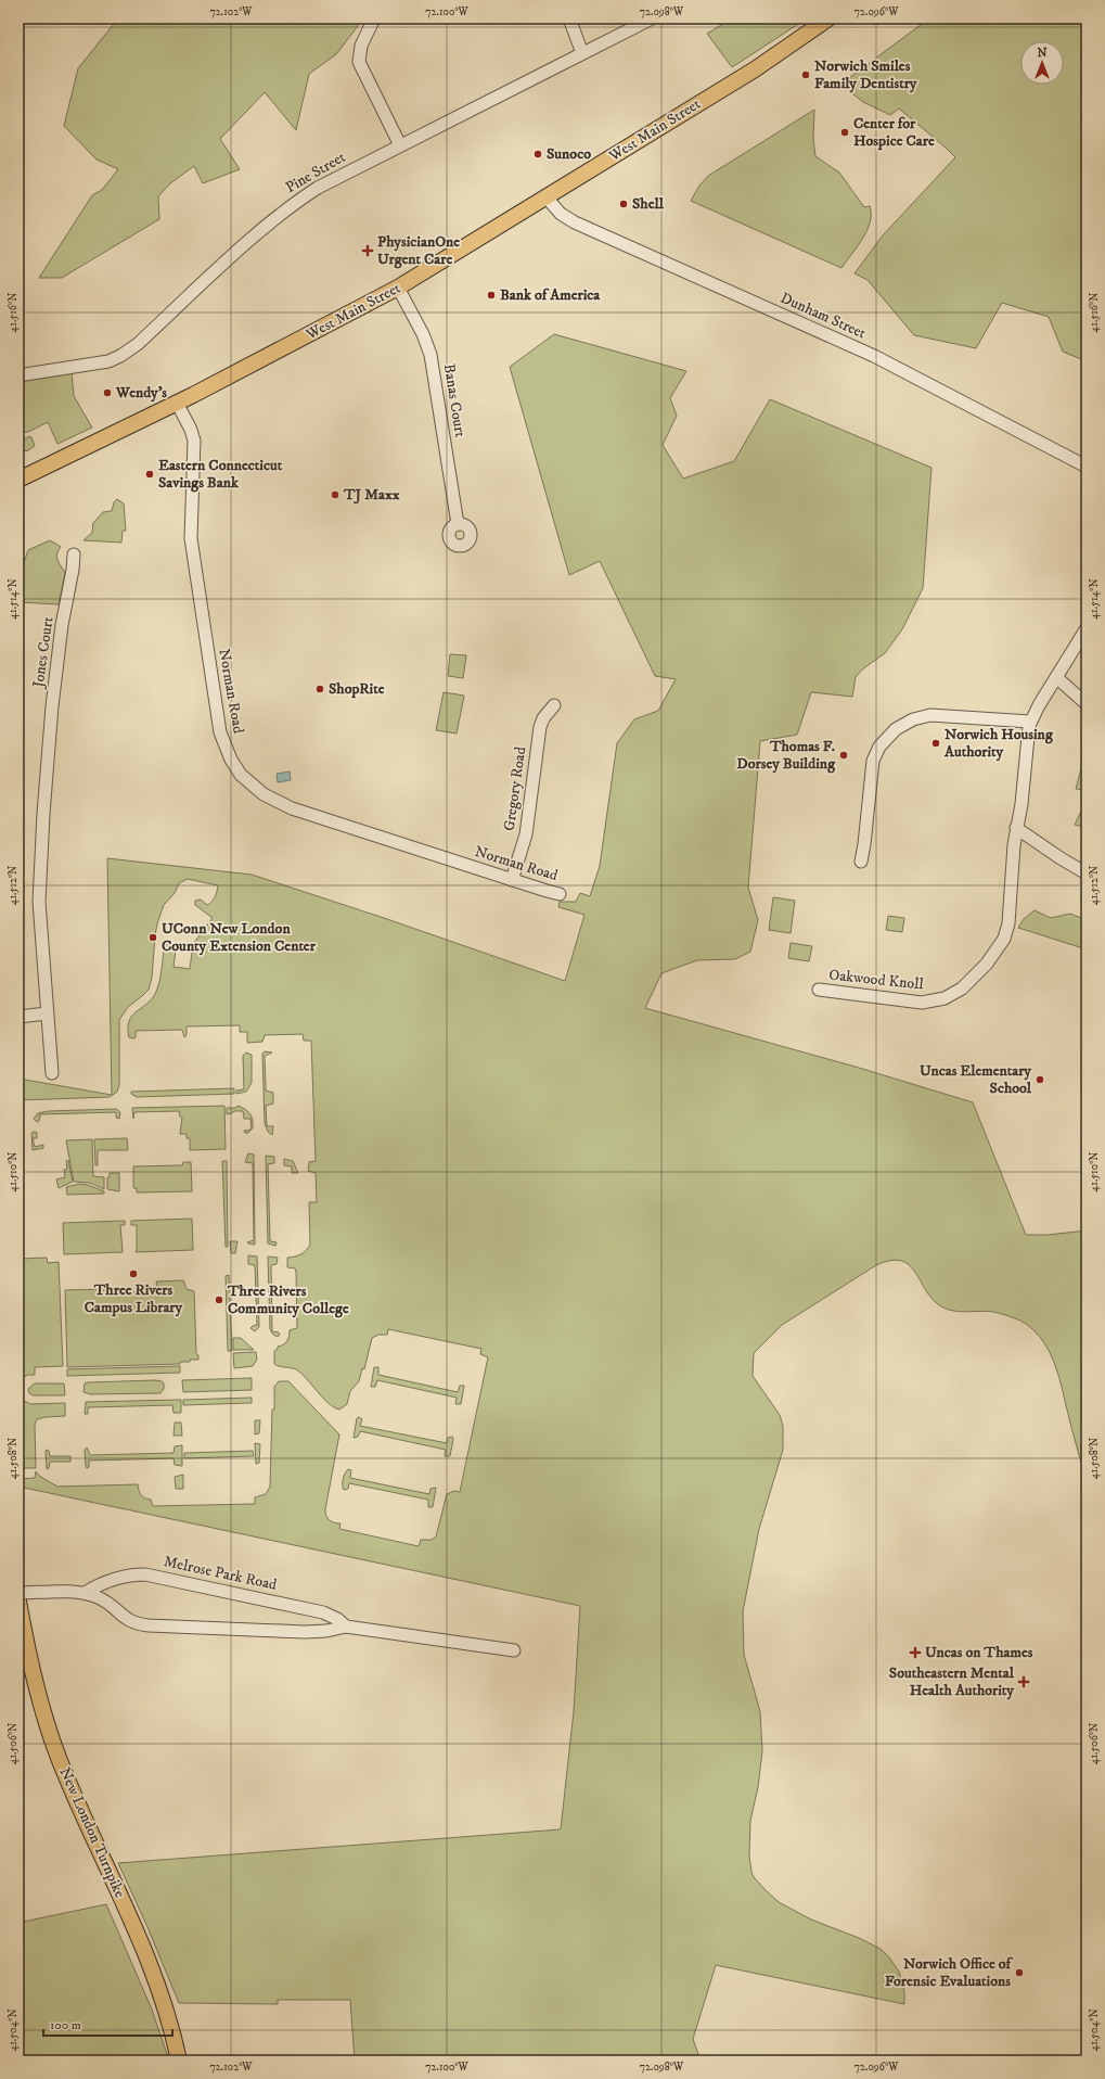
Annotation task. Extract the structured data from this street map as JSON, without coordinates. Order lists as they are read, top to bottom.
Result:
{
  "streets": {
    "main road": ["West Main Street", "New London Turnpike"],
    "street": [
      "Pine Street",
      "Dunham Street",
      "Banas Court",
      "Jones Court",
      "Norman Road",
      "Gregory Road",
      "Oakwood Knoll",
      "Melrose Park Road"
    ]
  },
  "crossings": [
    ["West Main Street", "Dunham Street"],
    ["West Main Street", "Banas Court"],
    ["West Main Street", "Norman Road"],
    ["Norman Road", "Gregory Road"]
  ],
  "places": {
    "other": [
      "Norwich Smiles Family Dentistry",
      "Center for Hospice Care",
      "Sunoco",
      "Shell",
      "Bank of America",
      "Wendy's",
      "Eastern Connecticut Savings Bank",
      "TJ Maxx",
      "ShopRite",
      "Norwich Housing Authority",
      "Thomas F. Dorsey Building",
      "UConn New London County Extension Center",
      "Uncas Elementary School",
      "Three Rivers Campus Library",
      "Three Rivers Community College",
      "Norwich Office of Forensic Evaluations"
    ],
    "health": ["PhysicianOne Urgent Care", "Uncas on Thames", "Southeastern Mental Health Authority"]
  },
  "scale_bar": "100 m",
  "north": "top",
  "coordinates": [
    "72.102°W",
    "72.100°W",
    "72.098°W",
    "72.096°W",
    "41.516°N",
    "41.514°N",
    "41.512°N",
    "41.510°N",
    "41.508°N",
    "41.506°N",
    "41.504°N"
  ]
}
